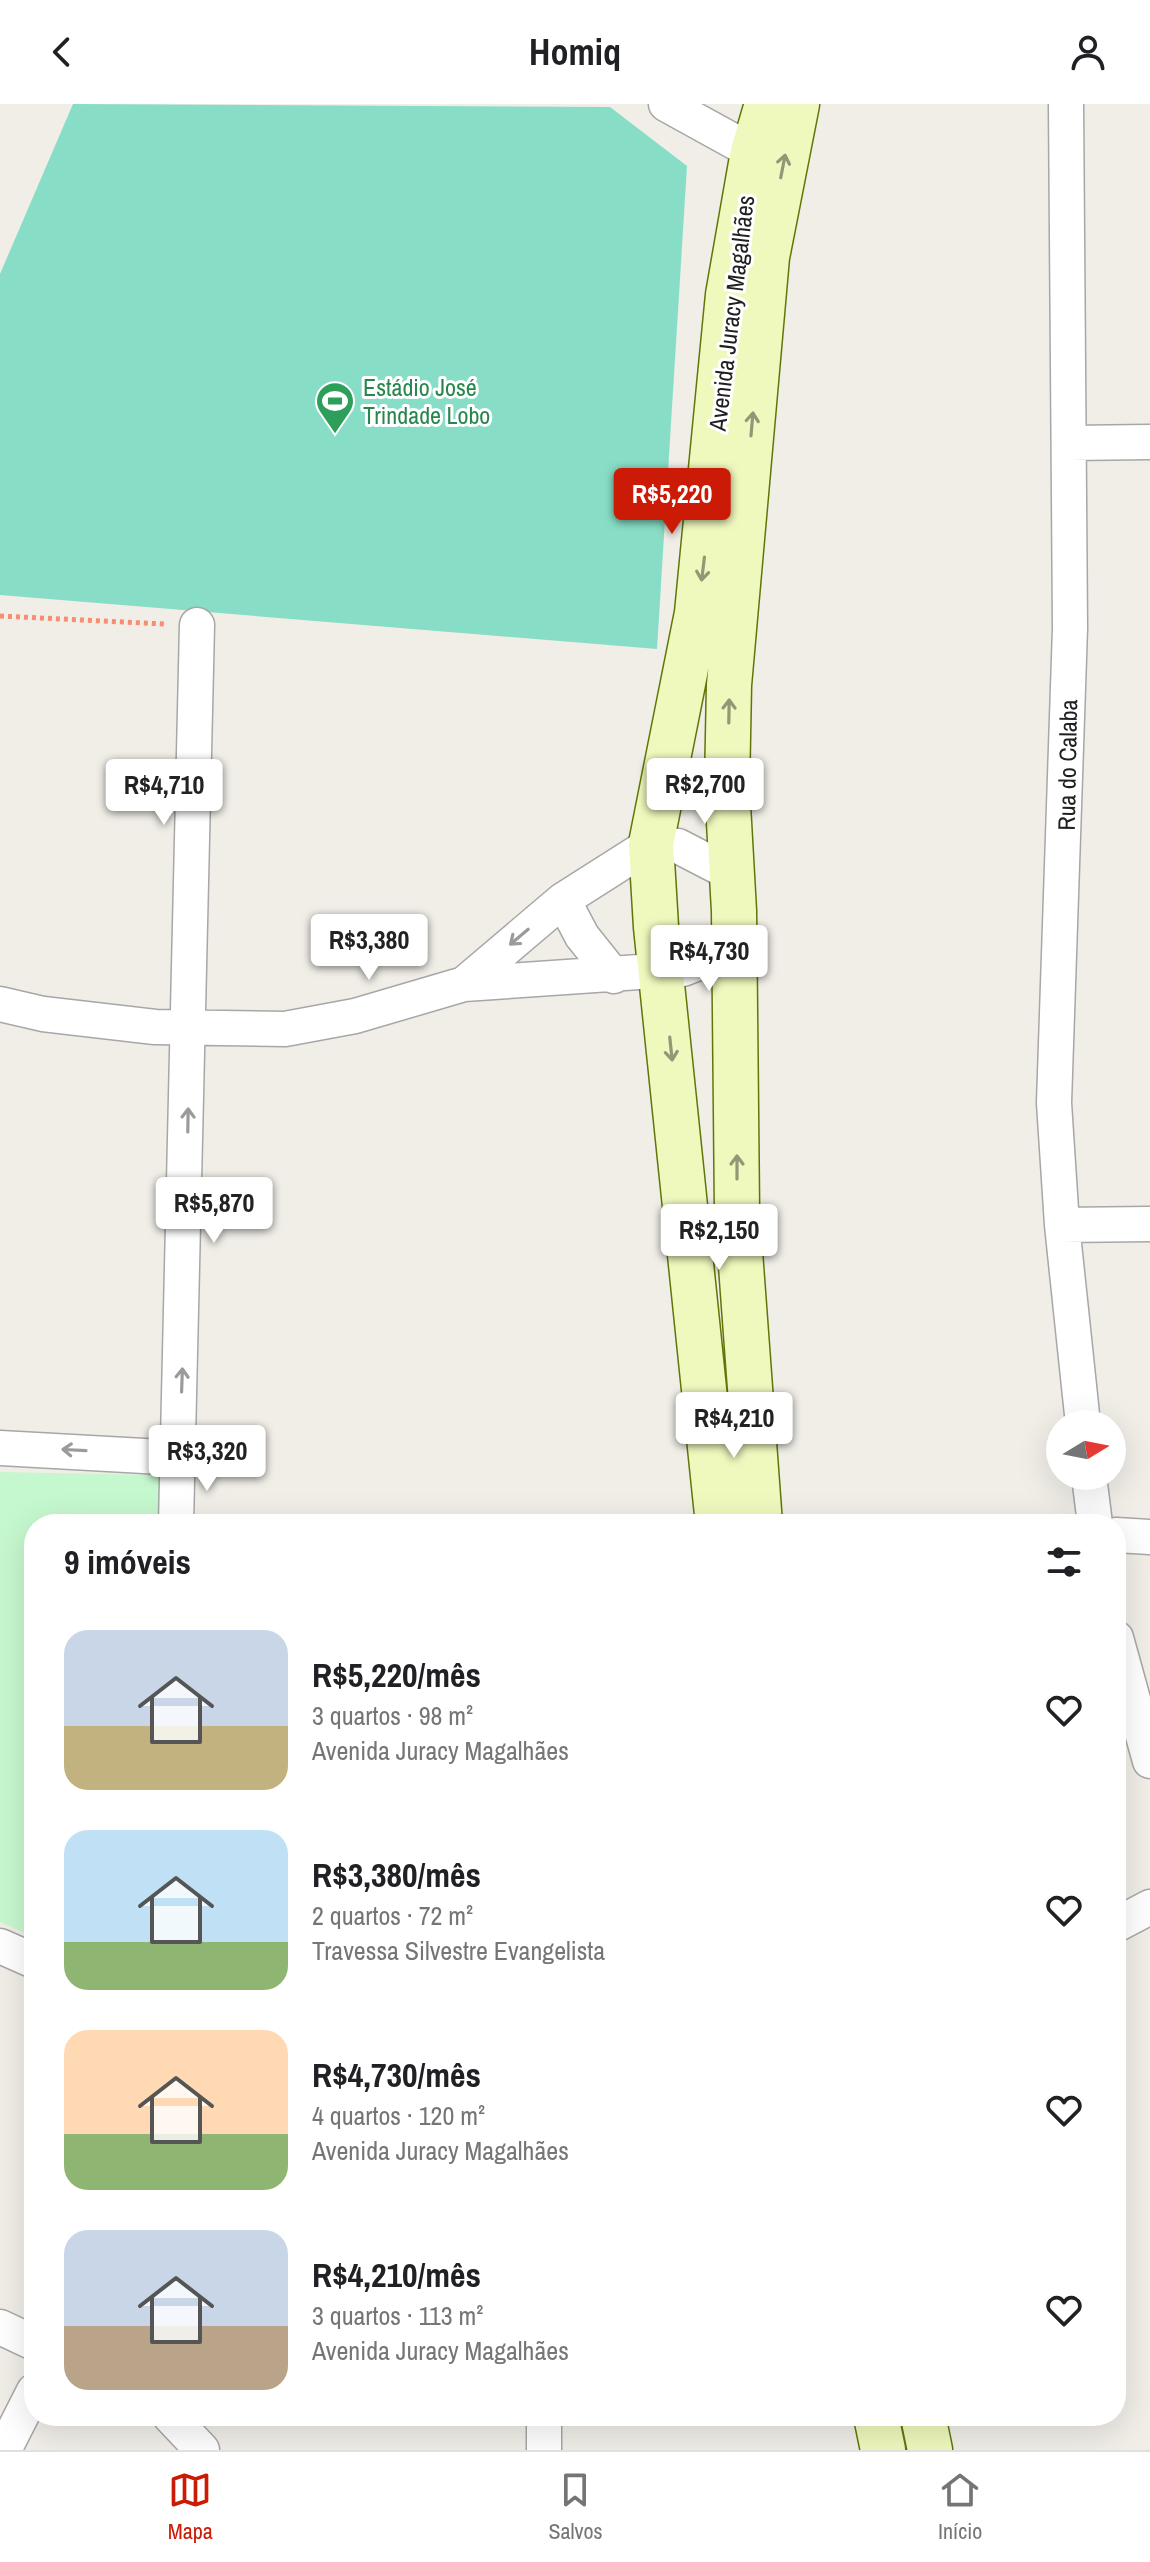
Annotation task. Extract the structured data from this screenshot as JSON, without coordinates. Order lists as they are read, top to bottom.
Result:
{
  "streets": {
    "main road": ["Avenida Juracy Magalhães"],
    "street": ["Rua do Calaba"]
  },
  "places": {
    "sports": ["Estádio José Trindade Lobo"]
  },
  "north": "right",
  "page": {
    "header": "Homiq",
    "price": [
      "R$5,220",
      "R$2,700",
      "R$4,710",
      "R$3,380",
      "R$4,730",
      "R$5,870",
      "R$2,150",
      "R$4,210",
      "R$3,320"
    ],
    "heading": "9 imóveis",
    "list": [
      {
        "name": "R$5,220/mês",
        "note": "3 quartos · 98 m² · Avenida Juracy Magalhães"
      },
      {
        "name": "R$3,380/mês",
        "note": "2 quartos · 72 m² · Travessa Silvestre Evangelista"
      },
      {
        "name": "R$4,730/mês",
        "note": "4 quartos · 120 m² · Avenida Juracy Magalhães"
      },
      {
        "name": "R$4,210/mês",
        "note": "3 quartos · 113 m² · Avenida Juracy Magalhães"
      }
    ],
    "tabs": ["Mapa", "Salvos", "Início"]
  }
}
